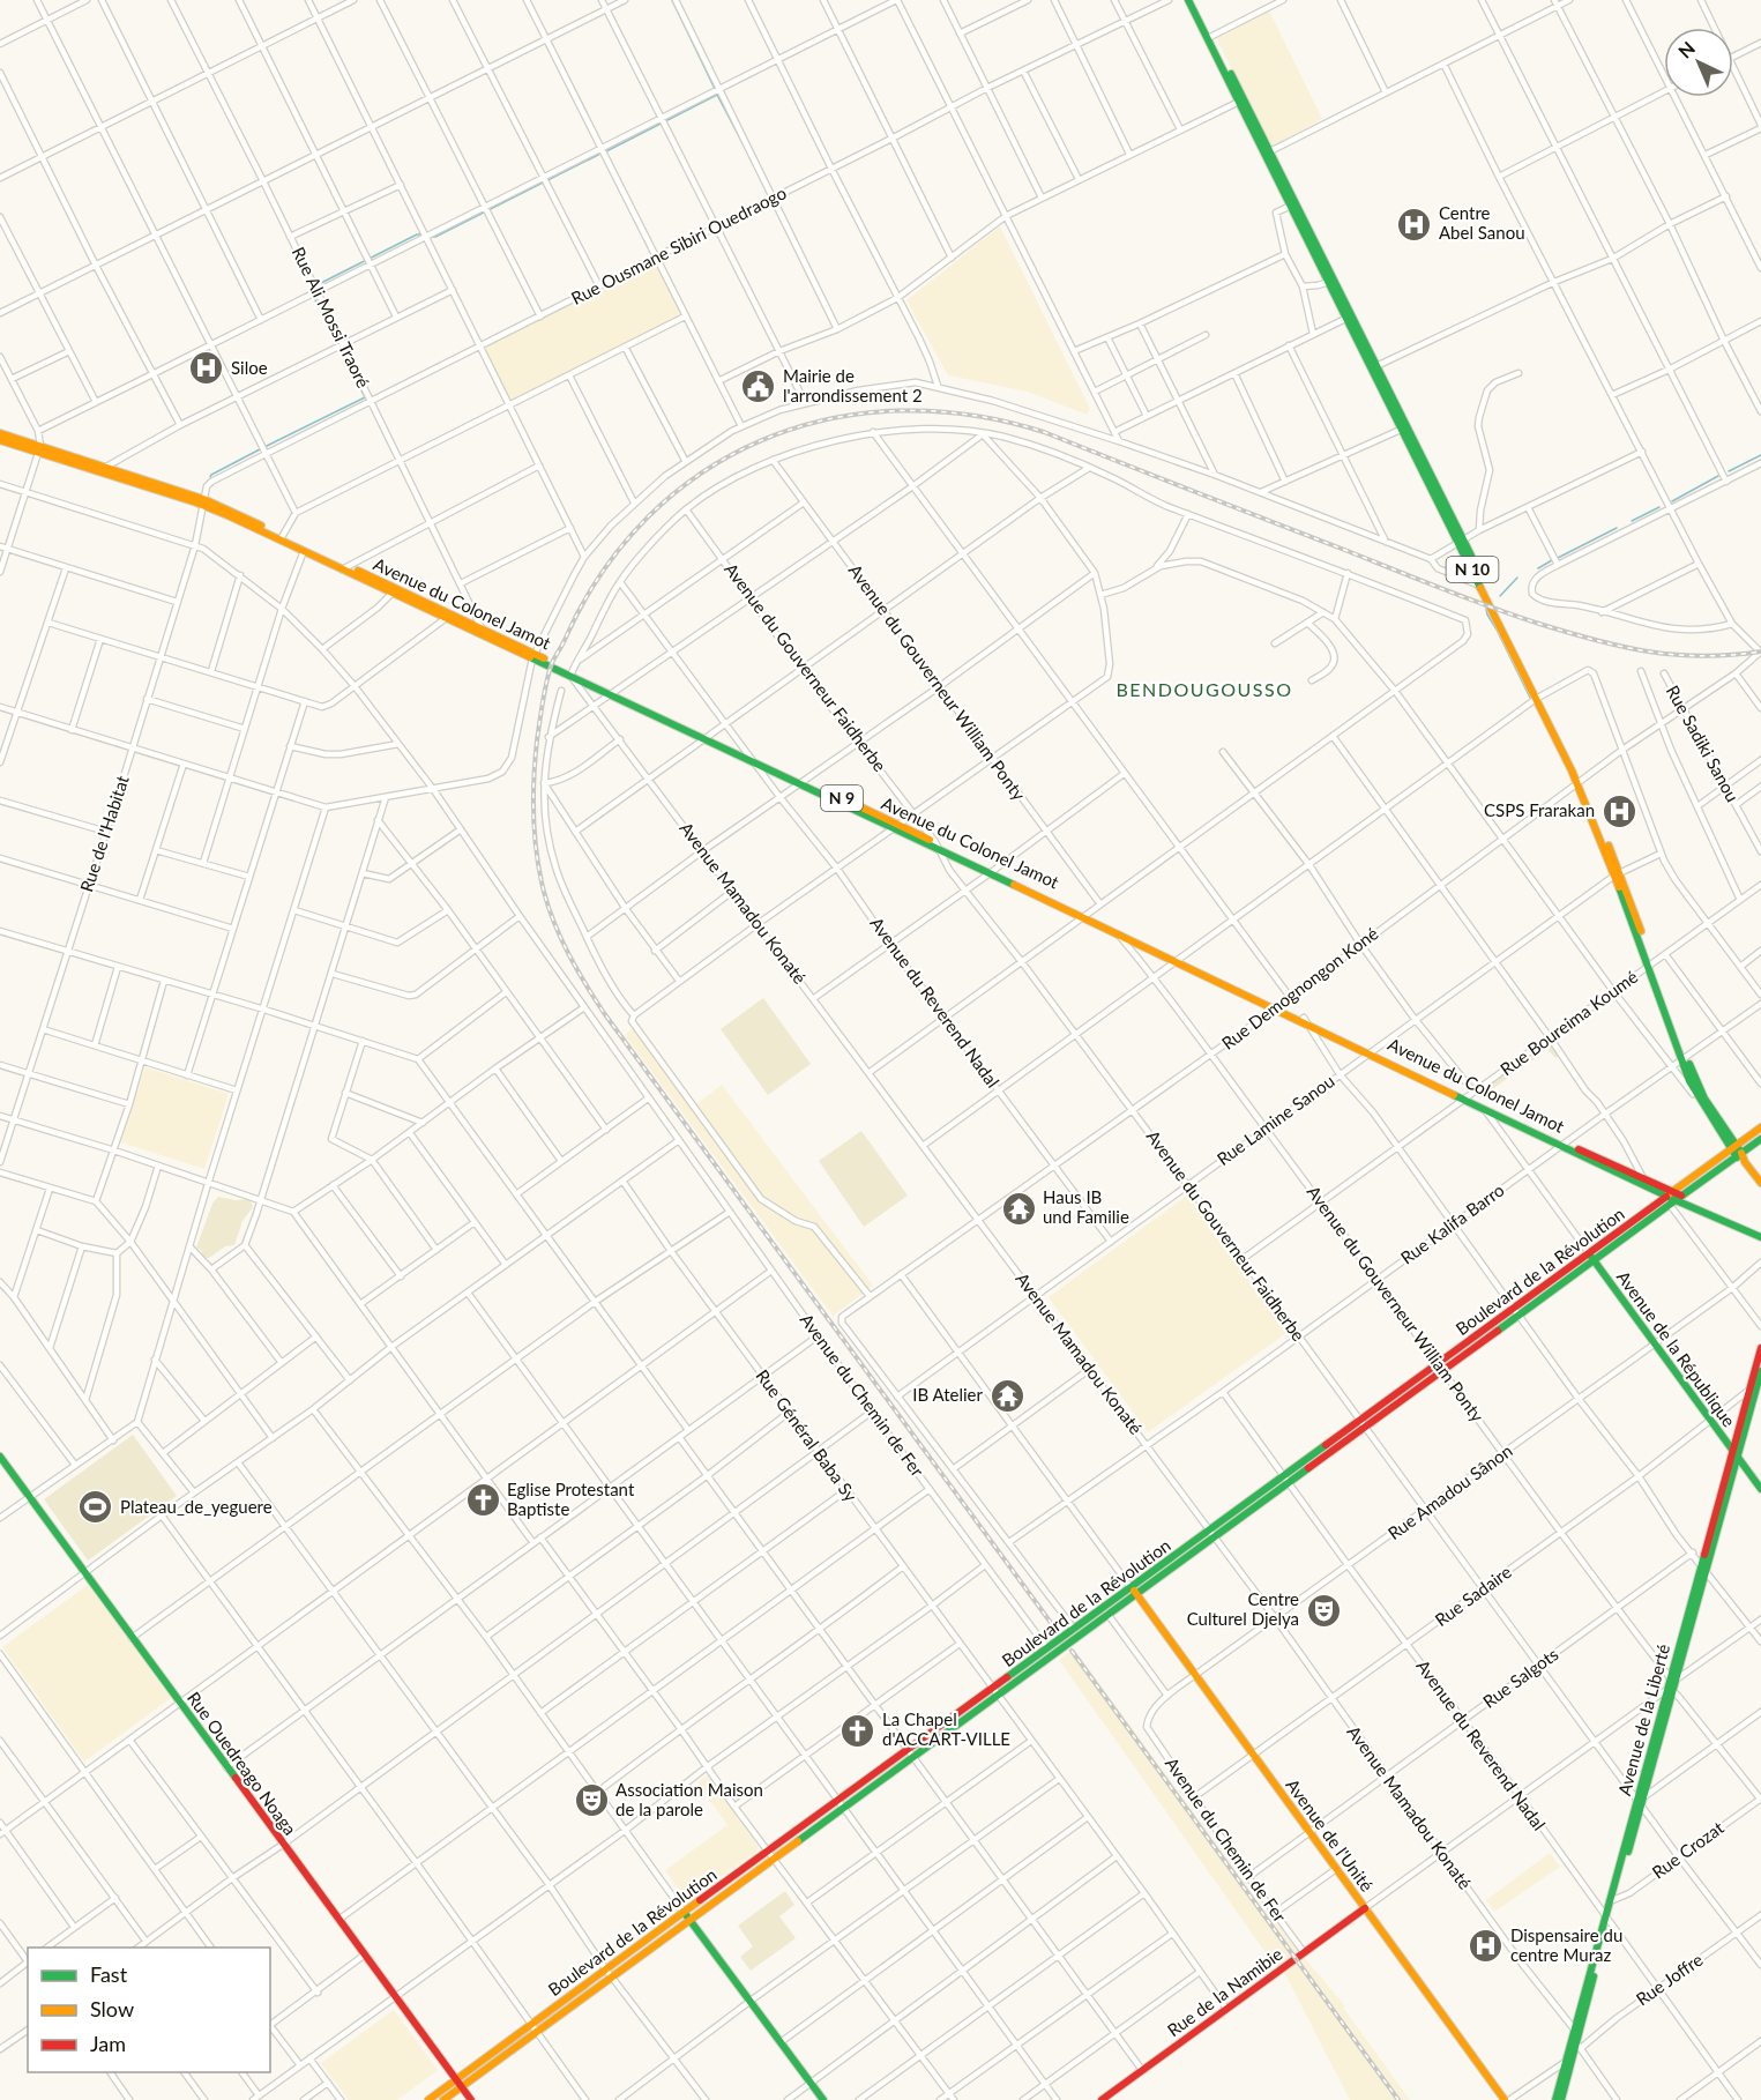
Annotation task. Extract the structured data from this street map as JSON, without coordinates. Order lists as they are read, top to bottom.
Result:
{
  "streets": {
    "main road": [
      "N 10",
      "Avenue du Colonel Jamot",
      "N 9",
      "Boulevard de la Révolution",
      "Avenue de la République",
      "Avenue de la Liberté",
      "Rue Ouedreago Noaga",
      "Avenue de l'Unité",
      "Rue de la Namibie"
    ],
    "street": [
      "Rue Ousmane Sibiri Ouedraogo",
      "Rue Ali Mossi Traoré",
      "Avenue du Gouverneur Faidherbe",
      "Avenue du Gouverneur William Ponty",
      "Rue Sadiki Sanou",
      "Rue de l'Habitat",
      "Avenue Mamadou Konaté",
      "Rue Demognongon Koné",
      "Avenue du Reverend Nadal",
      "Rue Boureima Koumé",
      "Rue Lamine Sanou",
      "Rue Kalifa Barro",
      "Avenue du Chemin de Fer",
      "Rue Général Baba Sy",
      "Rue Amadou Sânon",
      "Rue Sadaire",
      "Rue Salgots",
      "Rue Crozat",
      "Rue Joffre"
    ]
  },
  "crossings": [
    ["Rue Ousmane Sibiri Ouedraogo", "Rue Ali Mossi Traoré"],
    ["Rue Ousmane Sibiri Ouedraogo", "Avenue du Colonel Jamot"],
    ["Rue Ousmane Sibiri Ouedraogo", "Rue de l'Habitat"],
    ["Rue Ali Mossi Traoré", "Avenue du Colonel Jamot"],
    ["Rue Ali Mossi Traoré", "Avenue du Chemin de Fer"],
    ["N 10", "Rue Demognongon Koné"],
    ["N 10", "Rue Boureima Koumé"],
    ["N 10", "Rue Lamine Sanou"],
    ["N 10", "Rue Kalifa Barro"],
    ["N 10", "Boulevard de la Révolution"],
    ["Avenue du Colonel Jamot", "Avenue du Gouverneur Faidherbe"],
    ["Avenue du Colonel Jamot", "Avenue du Gouverneur William Ponty"],
    ["Avenue du Colonel Jamot", "Rue de l'Habitat"],
    ["Avenue du Colonel Jamot", "Avenue Mamadou Konaté"],
    ["Avenue du Colonel Jamot", "Rue Demognongon Koné"],
    ["Avenue du Colonel Jamot", "Avenue du Reverend Nadal"],
    ["Avenue du Colonel Jamot", "Rue Boureima Koumé"],
    ["Avenue du Colonel Jamot", "Rue Lamine Sanou"],
    ["Avenue du Colonel Jamot", "Rue Kalifa Barro"],
    ["Avenue du Colonel Jamot", "Boulevard de la Révolution"],
    ["Avenue du Colonel Jamot", "Avenue du Chemin de Fer"],
    ["Avenue du Gouverneur Faidherbe", "Rue Demognongon Koné"],
    ["Avenue du Gouverneur Faidherbe", "Rue Boureima Koumé"],
    ["Avenue du Gouverneur Faidherbe", "Rue Lamine Sanou"],
    ["Avenue du Gouverneur Faidherbe", "Rue Kalifa Barro"],
    ["Avenue du Gouverneur Faidherbe", "Boulevard de la Révolution"],
    ["Avenue du Gouverneur Faidherbe", "Rue Amadou Sânon"],
    ["Avenue du Gouverneur Faidherbe", "Rue Sadaire"],
    ["Avenue du Gouverneur Faidherbe", "Rue Salgots"],
    ["Avenue du Gouverneur Faidherbe", "Avenue de la Liberté"],
    ["Avenue du Gouverneur Faidherbe", "Rue Crozat"],
    ["Avenue du Gouverneur Faidherbe", "Rue Joffre"],
    ["Avenue du Gouverneur William Ponty", "Rue Demognongon Koné"],
    ["Avenue du Gouverneur William Ponty", "Rue Boureima Koumé"],
    ["Avenue du Gouverneur William Ponty", "Rue Lamine Sanou"],
    ["Avenue du Gouverneur William Ponty", "Rue Kalifa Barro"],
    ["Avenue du Gouverneur William Ponty", "Boulevard de la Révolution"],
    ["Avenue du Gouverneur William Ponty", "Rue Amadou Sânon"],
    ["Avenue du Gouverneur William Ponty", "Rue Sadaire"],
    ["Avenue du Gouverneur William Ponty", "Rue Salgots"],
    ["Avenue du Gouverneur William Ponty", "Avenue de la Liberté"],
    ["Rue Sadiki Sanou", "Rue Demognongon Koné"],
    ["Avenue Mamadou Konaté", "Rue Demognongon Koné"],
    ["Avenue Mamadou Konaté", "Rue Lamine Sanou"],
    ["Avenue Mamadou Konaté", "Rue Kalifa Barro"],
    ["Avenue Mamadou Konaté", "Boulevard de la Révolution"],
    ["Avenue Mamadou Konaté", "Rue Amadou Sânon"],
    ["Avenue Mamadou Konaté", "Rue Sadaire"],
    ["Avenue Mamadou Konaté", "Rue Salgots"],
    ["Avenue Mamadou Konaté", "Avenue de la Liberté"],
    ["Rue Demognongon Koné", "Avenue du Reverend Nadal"],
    ["Rue Demognongon Koné", "Avenue du Chemin de Fer"],
    ["Avenue du Reverend Nadal", "Rue Lamine Sanou"],
    ["Avenue du Reverend Nadal", "Rue Kalifa Barro"],
    ["Avenue du Reverend Nadal", "Boulevard de la Révolution"],
    ["Avenue du Reverend Nadal", "Rue Amadou Sânon"],
    ["Avenue du Reverend Nadal", "Rue Sadaire"],
    ["Avenue du Reverend Nadal", "Rue Salgots"],
    ["Avenue du Reverend Nadal", "Avenue de la Liberté"],
    ["Avenue du Reverend Nadal", "Rue Joffre"],
    ["Rue Lamine Sanou", "Avenue du Chemin de Fer"],
    ["Rue Kalifa Barro", "Avenue du Chemin de Fer"],
    ["Boulevard de la Révolution", "Avenue de la République"],
    ["Boulevard de la Révolution", "Avenue du Chemin de Fer"],
    ["Boulevard de la Révolution", "Rue Général Baba Sy"],
    ["Boulevard de la Révolution", "Rue Ouedreago Noaga"],
    ["Boulevard de la Révolution", "Avenue de l'Unité"],
    ["Avenue de la République", "Rue Amadou Sânon"],
    ["Avenue de la République", "Rue Sadaire"],
    ["Avenue de la République", "Avenue de la Liberté"],
    ["Avenue du Chemin de Fer", "Rue Amadou Sânon"],
    ["Avenue du Chemin de Fer", "Rue Sadaire"],
    ["Avenue du Chemin de Fer", "Rue Salgots"],
    ["Avenue du Chemin de Fer", "Rue de la Namibie"],
    ["Rue Général Baba Sy", "Rue de la Namibie"],
    ["Rue Amadou Sânon", "Avenue de l'Unité"],
    ["Rue Sadaire", "Avenue de la Liberté"],
    ["Rue Sadaire", "Avenue de l'Unité"],
    ["Rue Salgots", "Avenue de l'Unité"],
    ["Avenue de la Liberté", "Rue Crozat"],
    ["Avenue de la Liberté", "Rue Joffre"],
    ["Avenue de l'Unité", "Rue de la Namibie"]
  ],
  "districts": ["BENDOUGOUSSO"],
  "places": {
    "hospital": [
      "Centre Abel Sanou",
      "Siloe",
      "CSPS Frarakan",
      "Dispensaire du centre Muraz"
    ],
    "public building": ["Mairie de l'arrondissement 2"],
    "temple": ["Haus IB und Familie", "IB Atelier"],
    "church": ["Eglise Protestant Baptiste", "La Chapel d'ACCART-VILLE"],
    "sports": ["Plateau_de_yeguere"],
    "theatre": ["Centre Culturel Djelya", "Association Maison de la parole"]
  },
  "legend": ["Fast", "Slow", "Jam"],
  "north": "top left"
}
